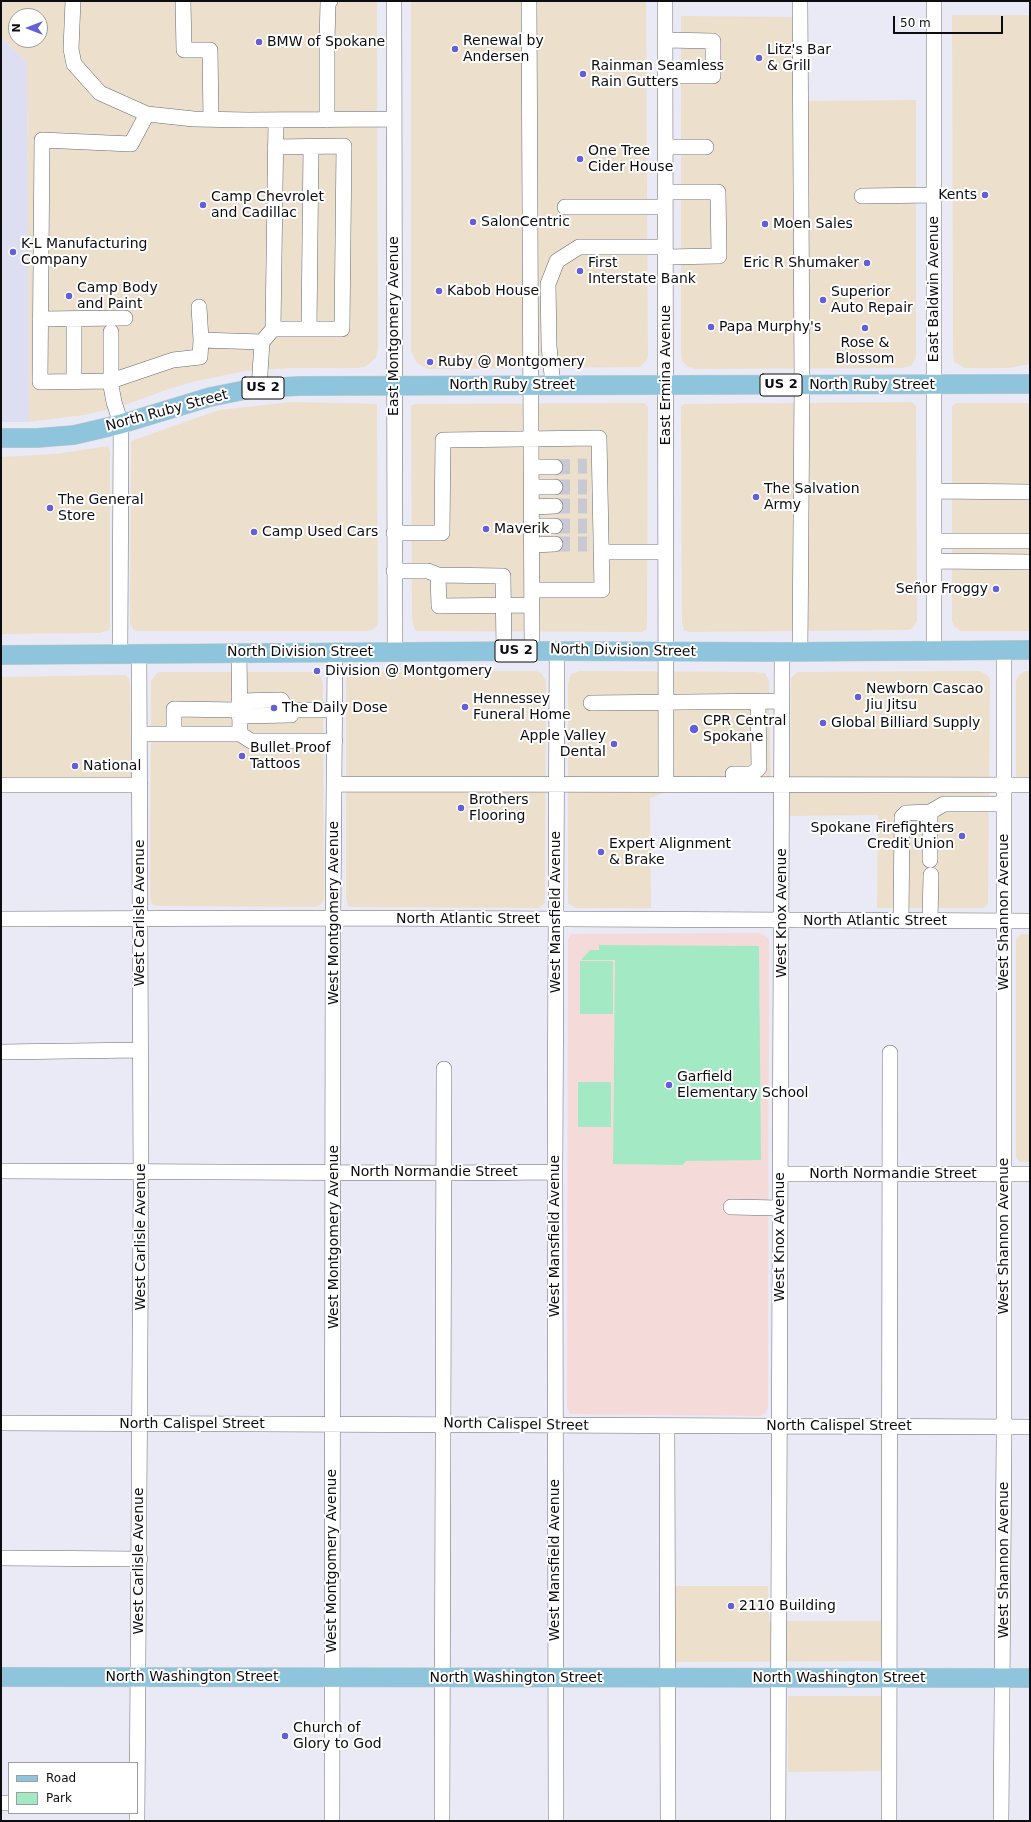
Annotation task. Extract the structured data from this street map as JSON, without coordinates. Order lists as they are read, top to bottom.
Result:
{
  "streets": {
    "main road": [
      "North Ruby Street",
      "US 2",
      "North Division Street",
      "North Washington Street"
    ],
    "street": [
      "East Baldwin Avenue",
      "East Montgomery Avenue",
      "East Ermina Avenue",
      "West Mansfield Avenue",
      "West Shannon Avenue",
      "West Carlisle Avenue",
      "West Montgomery Avenue",
      "West Knox Avenue",
      "North Atlantic Street",
      "North Normandie Street",
      "North Calispel Street"
    ]
  },
  "crossings": [
    ["East Baldwin Avenue", "North Ruby Street"],
    ["East Baldwin Avenue", "North Division Street"],
    ["East Montgomery Avenue", "North Ruby Street"],
    ["East Montgomery Avenue", "North Division Street"],
    ["East Ermina Avenue", "North Ruby Street"],
    ["East Ermina Avenue", "North Division Street"],
    ["North Ruby Street", "West Knox Avenue"],
    ["North Division Street", "West Mansfield Avenue"],
    ["North Division Street", "West Shannon Avenue"],
    ["North Division Street", "West Carlisle Avenue"],
    ["North Division Street", "West Montgomery Avenue"],
    ["North Division Street", "West Knox Avenue"],
    ["West Mansfield Avenue", "North Atlantic Street"],
    ["West Mansfield Avenue", "North Normandie Street"],
    ["West Mansfield Avenue", "North Calispel Street"],
    ["West Mansfield Avenue", "North Washington Street"],
    ["West Shannon Avenue", "North Atlantic Street"],
    ["West Shannon Avenue", "North Normandie Street"],
    ["West Shannon Avenue", "North Calispel Street"],
    ["West Shannon Avenue", "North Washington Street"],
    ["West Carlisle Avenue", "North Atlantic Street"],
    ["West Carlisle Avenue", "North Normandie Street"],
    ["West Carlisle Avenue", "North Calispel Street"],
    ["West Carlisle Avenue", "North Washington Street"],
    ["West Montgomery Avenue", "North Atlantic Street"],
    ["West Montgomery Avenue", "North Normandie Street"],
    ["West Montgomery Avenue", "North Calispel Street"],
    ["West Montgomery Avenue", "North Washington Street"],
    ["West Knox Avenue", "North Atlantic Street"],
    ["West Knox Avenue", "North Normandie Street"],
    ["West Knox Avenue", "North Calispel Street"],
    ["West Knox Avenue", "North Washington Street"]
  ],
  "places": [
    "BMW of Spokane",
    "Renewal by Andersen",
    "Litz's Bar & Grill",
    "Rainman Seamless Rain Gutters",
    "One Tree Cider House",
    "Kents",
    "Camp Chevrolet and Cadillac",
    "SalonCentric",
    "Moen Sales",
    "K-L Manufacturing Company",
    "Eric R Shumaker",
    "First Interstate Bank",
    "Kabob House",
    "Camp Body and Paint",
    "Superior Auto Repair",
    "Papa Murphy's",
    "Rose & Blossom",
    "Ruby @ Montgomery",
    "The Salvation Army",
    "The General Store",
    "Maverik",
    "Camp Used Cars",
    "Señor Froggy",
    "Division @ Montgomery",
    "Newborn Cascao Jiu Jitsu",
    "Hennessey Funeral Home",
    "The Daily Dose",
    "Global Billiard Supply",
    "CPR Central Spokane",
    "Apple Valley Dental",
    "Bullet Proof Tattoos",
    "National",
    "Brothers Flooring",
    "Spokane Firefighters Credit Union",
    "Expert Alignment & Brake",
    "Garfield Elementary School",
    "2110 Building",
    "Church of Glory to God"
  ],
  "legend": ["Road", "Park"],
  "scale_bar": "50 m",
  "north": "left"
}
